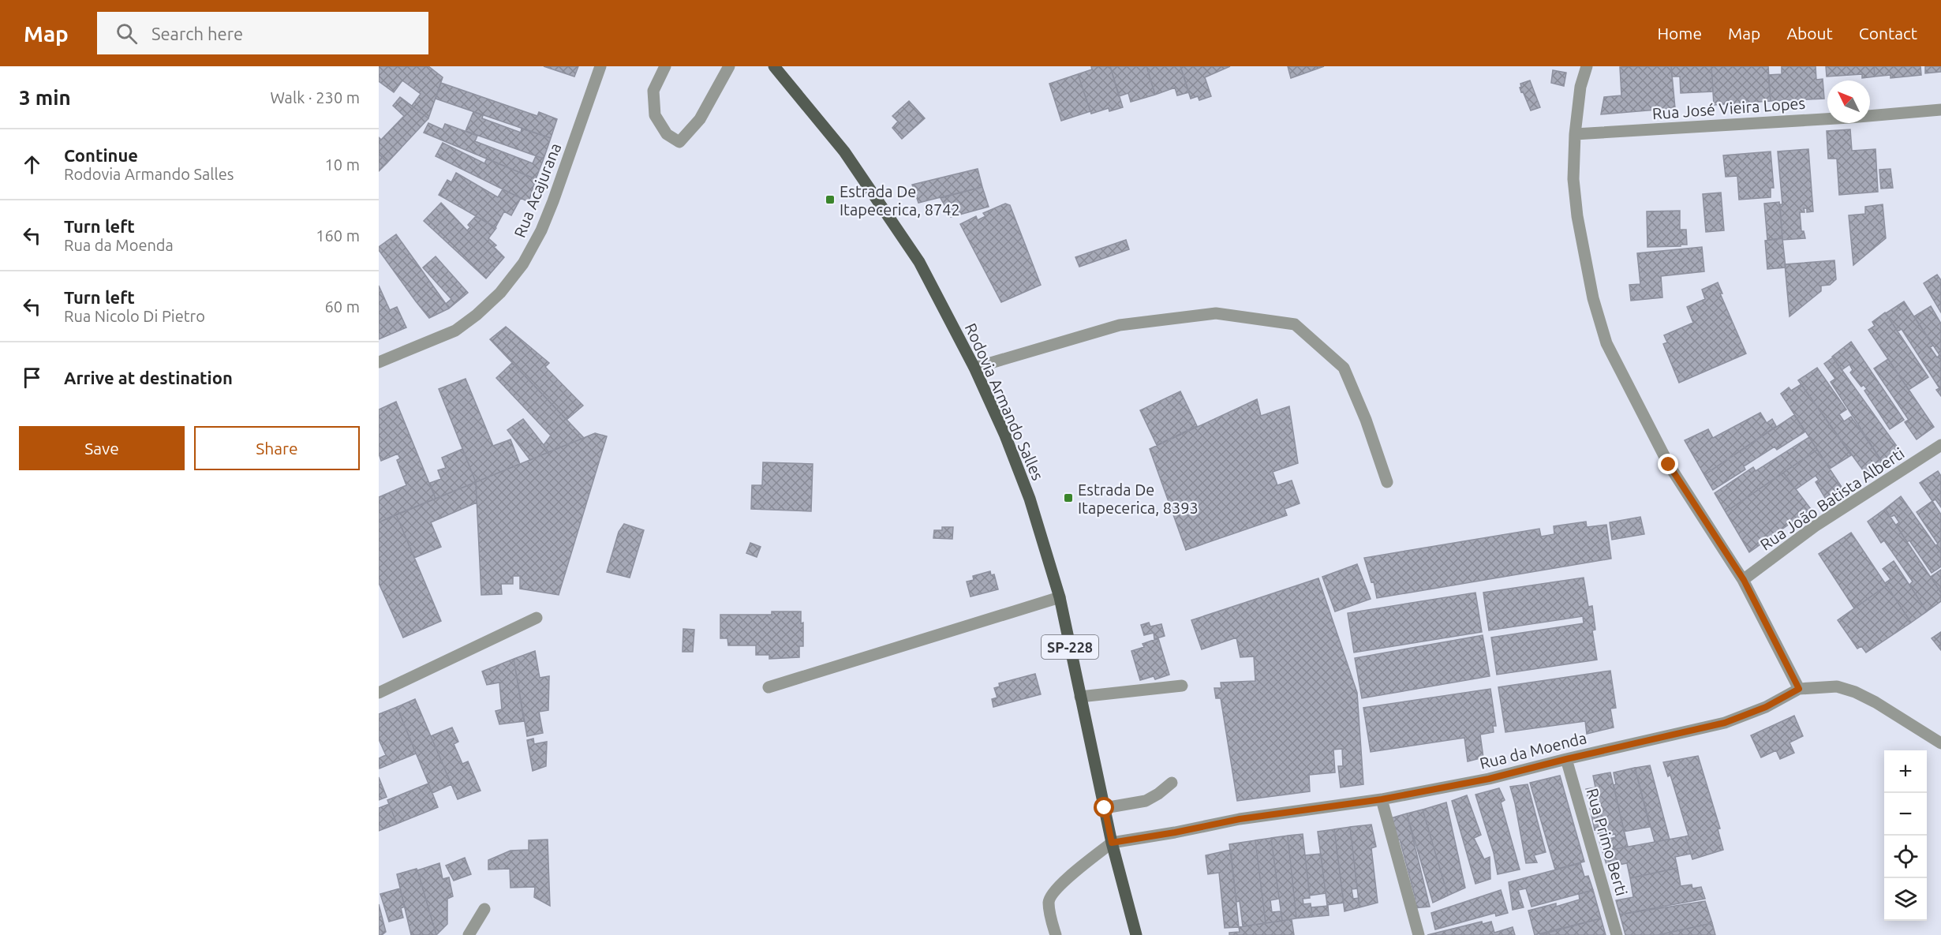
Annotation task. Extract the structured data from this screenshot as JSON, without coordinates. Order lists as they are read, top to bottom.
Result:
{
  "streets": {
    "main road": ["Rodovia Armando Salles", "SP-228"],
    "street": [
      "Rua José Vieira Lopes",
      "Rua Acajurana",
      "Rua João Batista Alberti",
      "Rua da Moenda",
      "Rua Primo Berti"
    ]
  },
  "crossings": [
    ["Rodovia Armando Salles", "Rua da Moenda"],
    ["Rua da Moenda", "Rua Primo Berti"]
  ],
  "places": {
    "transit": ["Estrada De Itapecerica, 8742", "Estrada De Itapecerica, 8393"]
  },
  "north": "top left",
  "page": {
    "header": "Map",
    "search": "Search here",
    "nav": [
      "Home",
      "Map",
      "About",
      "Contact"
    ],
    "heading": ["3 min", "Walk · 230 m"],
    "list": [
      ["Continue", "Rodovia Armando Salles", "10 m"],
      ["Turn left", "Rua da Moenda", "160 m"],
      ["Turn left", "Rua Nicolo Di Pietro", "60 m"],
      "Arrive at destination"
    ],
    "buttons": ["Save", "Share"],
    "map_buttons": ["+", "−"]
  }
}
